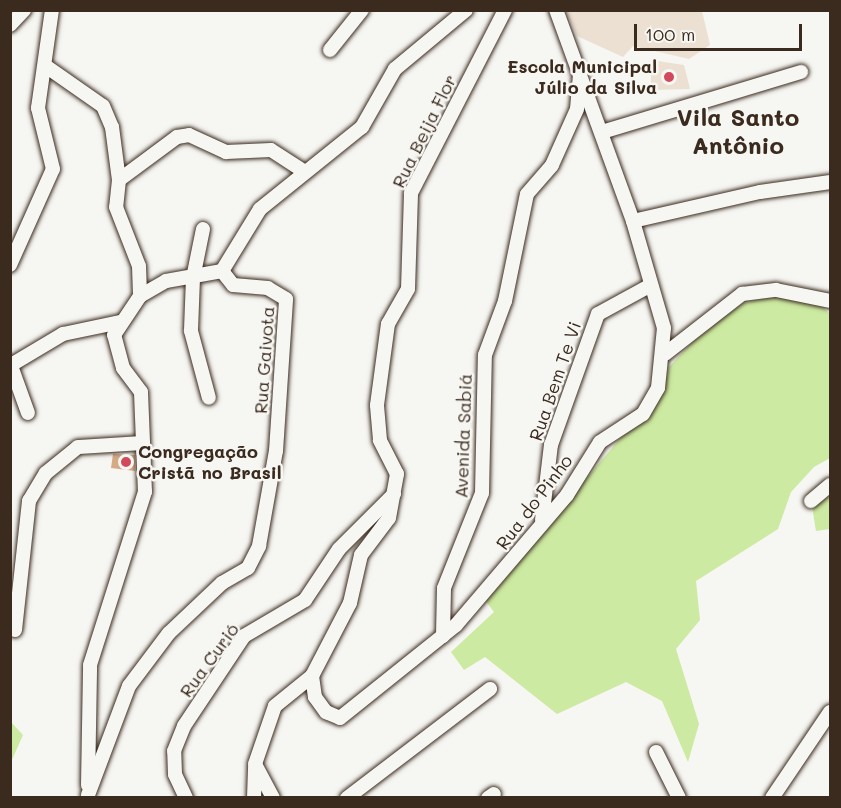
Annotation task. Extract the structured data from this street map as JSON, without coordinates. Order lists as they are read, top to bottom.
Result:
{
  "streets": {
    "street": [
      "Rua Beija Flor",
      "Rua Gaivota",
      "Rua Bem Te Vi",
      "Avenida Sabiá",
      "Rua do Pinho",
      "Rua Curió"
    ]
  },
  "crossings": [
    ["Rua Beija Flor", "Rua do Pinho"],
    ["Rua Beija Flor", "Rua Curió"],
    ["Rua Bem Te Vi", "Rua do Pinho"],
    ["Avenida Sabiá", "Rua do Pinho"]
  ],
  "districts": ["Vila Santo Antônio"],
  "places": ["Escola Municipal Júlio da Silva", "Congregação Cristã no Brasil"],
  "scale_bar": "100 m"
}
